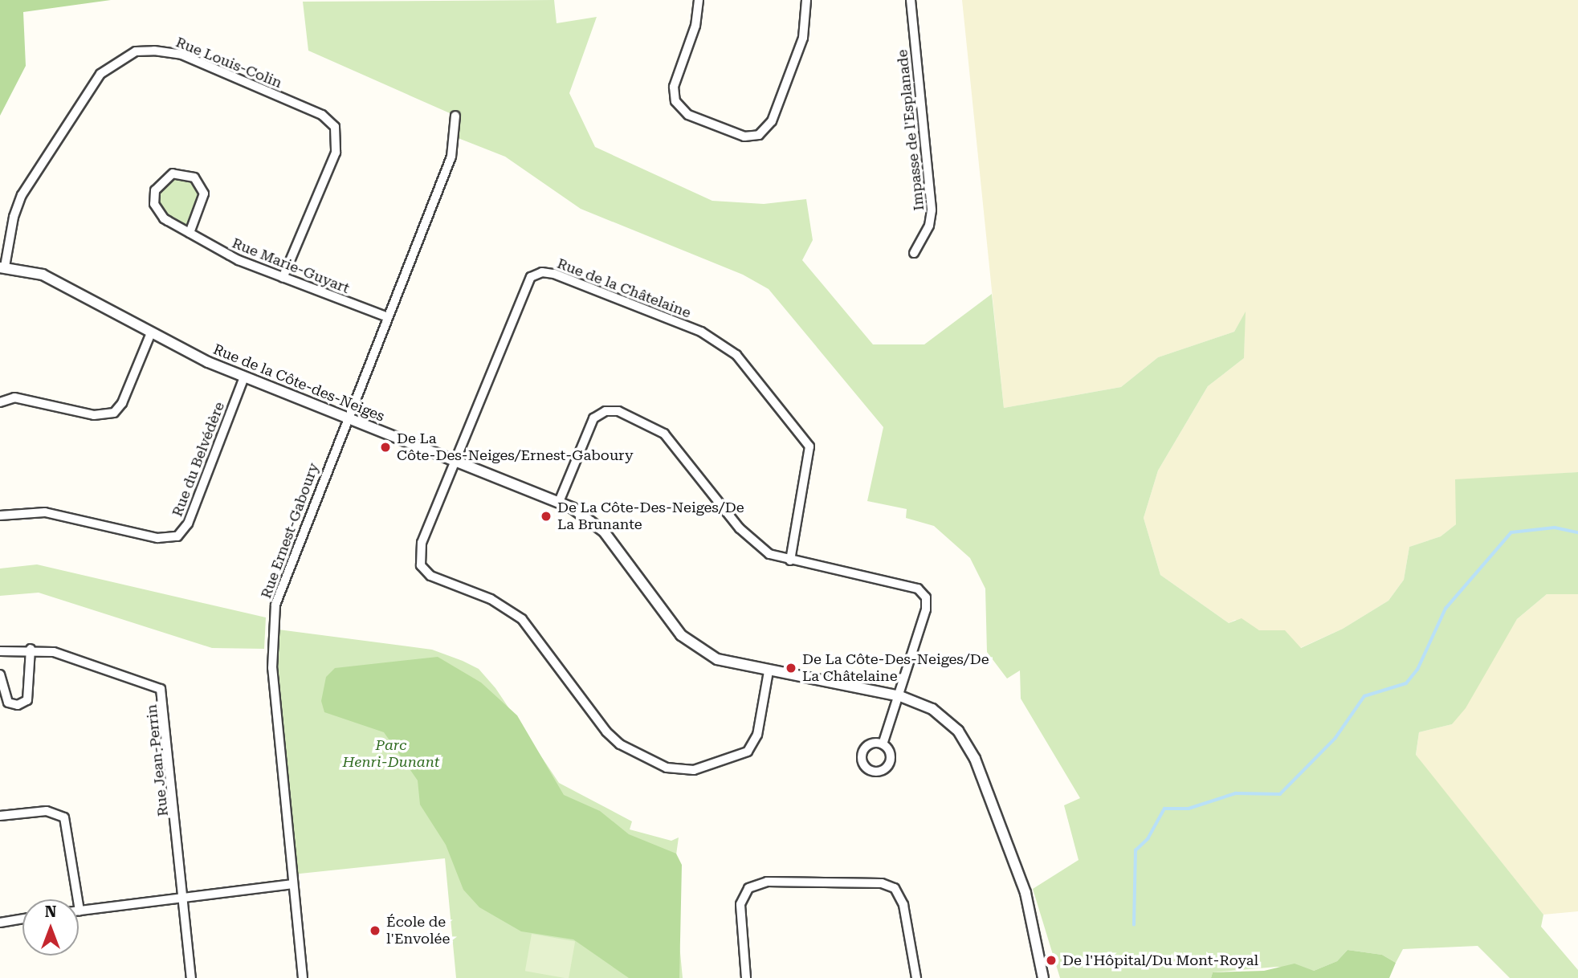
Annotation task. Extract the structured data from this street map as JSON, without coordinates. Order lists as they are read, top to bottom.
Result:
{
  "streets": {
    "street": [
      "Rue Louis-Colin",
      "Impasse de l'Esplanade",
      "Rue Marie-Guyart",
      "Rue de la Châtelaine",
      "Rue de la Côte-des-Neiges",
      "Rue du Belvédère",
      "Rue Ernest-Gaboury",
      "Rue Jean-Perrin"
    ]
  },
  "crossings": [
    ["Rue Louis-Colin", "Rue Marie-Guyart"],
    ["Rue Louis-Colin", "Rue de la Côte-des-Neiges"],
    ["Rue Marie-Guyart", "Rue Ernest-Gaboury"],
    ["Rue de la Châtelaine", "Rue de la Côte-des-Neiges"],
    ["Rue de la Côte-des-Neiges", "Rue du Belvédère"],
    ["Rue de la Côte-des-Neiges", "Rue Ernest-Gaboury"]
  ],
  "parks": ["Parc Henri-Dunant"],
  "places": [
    "De La Côte-Des-Neiges/Ernest-Gaboury",
    "De La Côte-Des-Neiges/De La Brunante",
    "De La Côte-Des-Neiges/De La Châtelaine",
    "École de l'Envolée",
    "De l'Hôpital/Du Mont-Royal"
  ],
  "north": "top"
}
